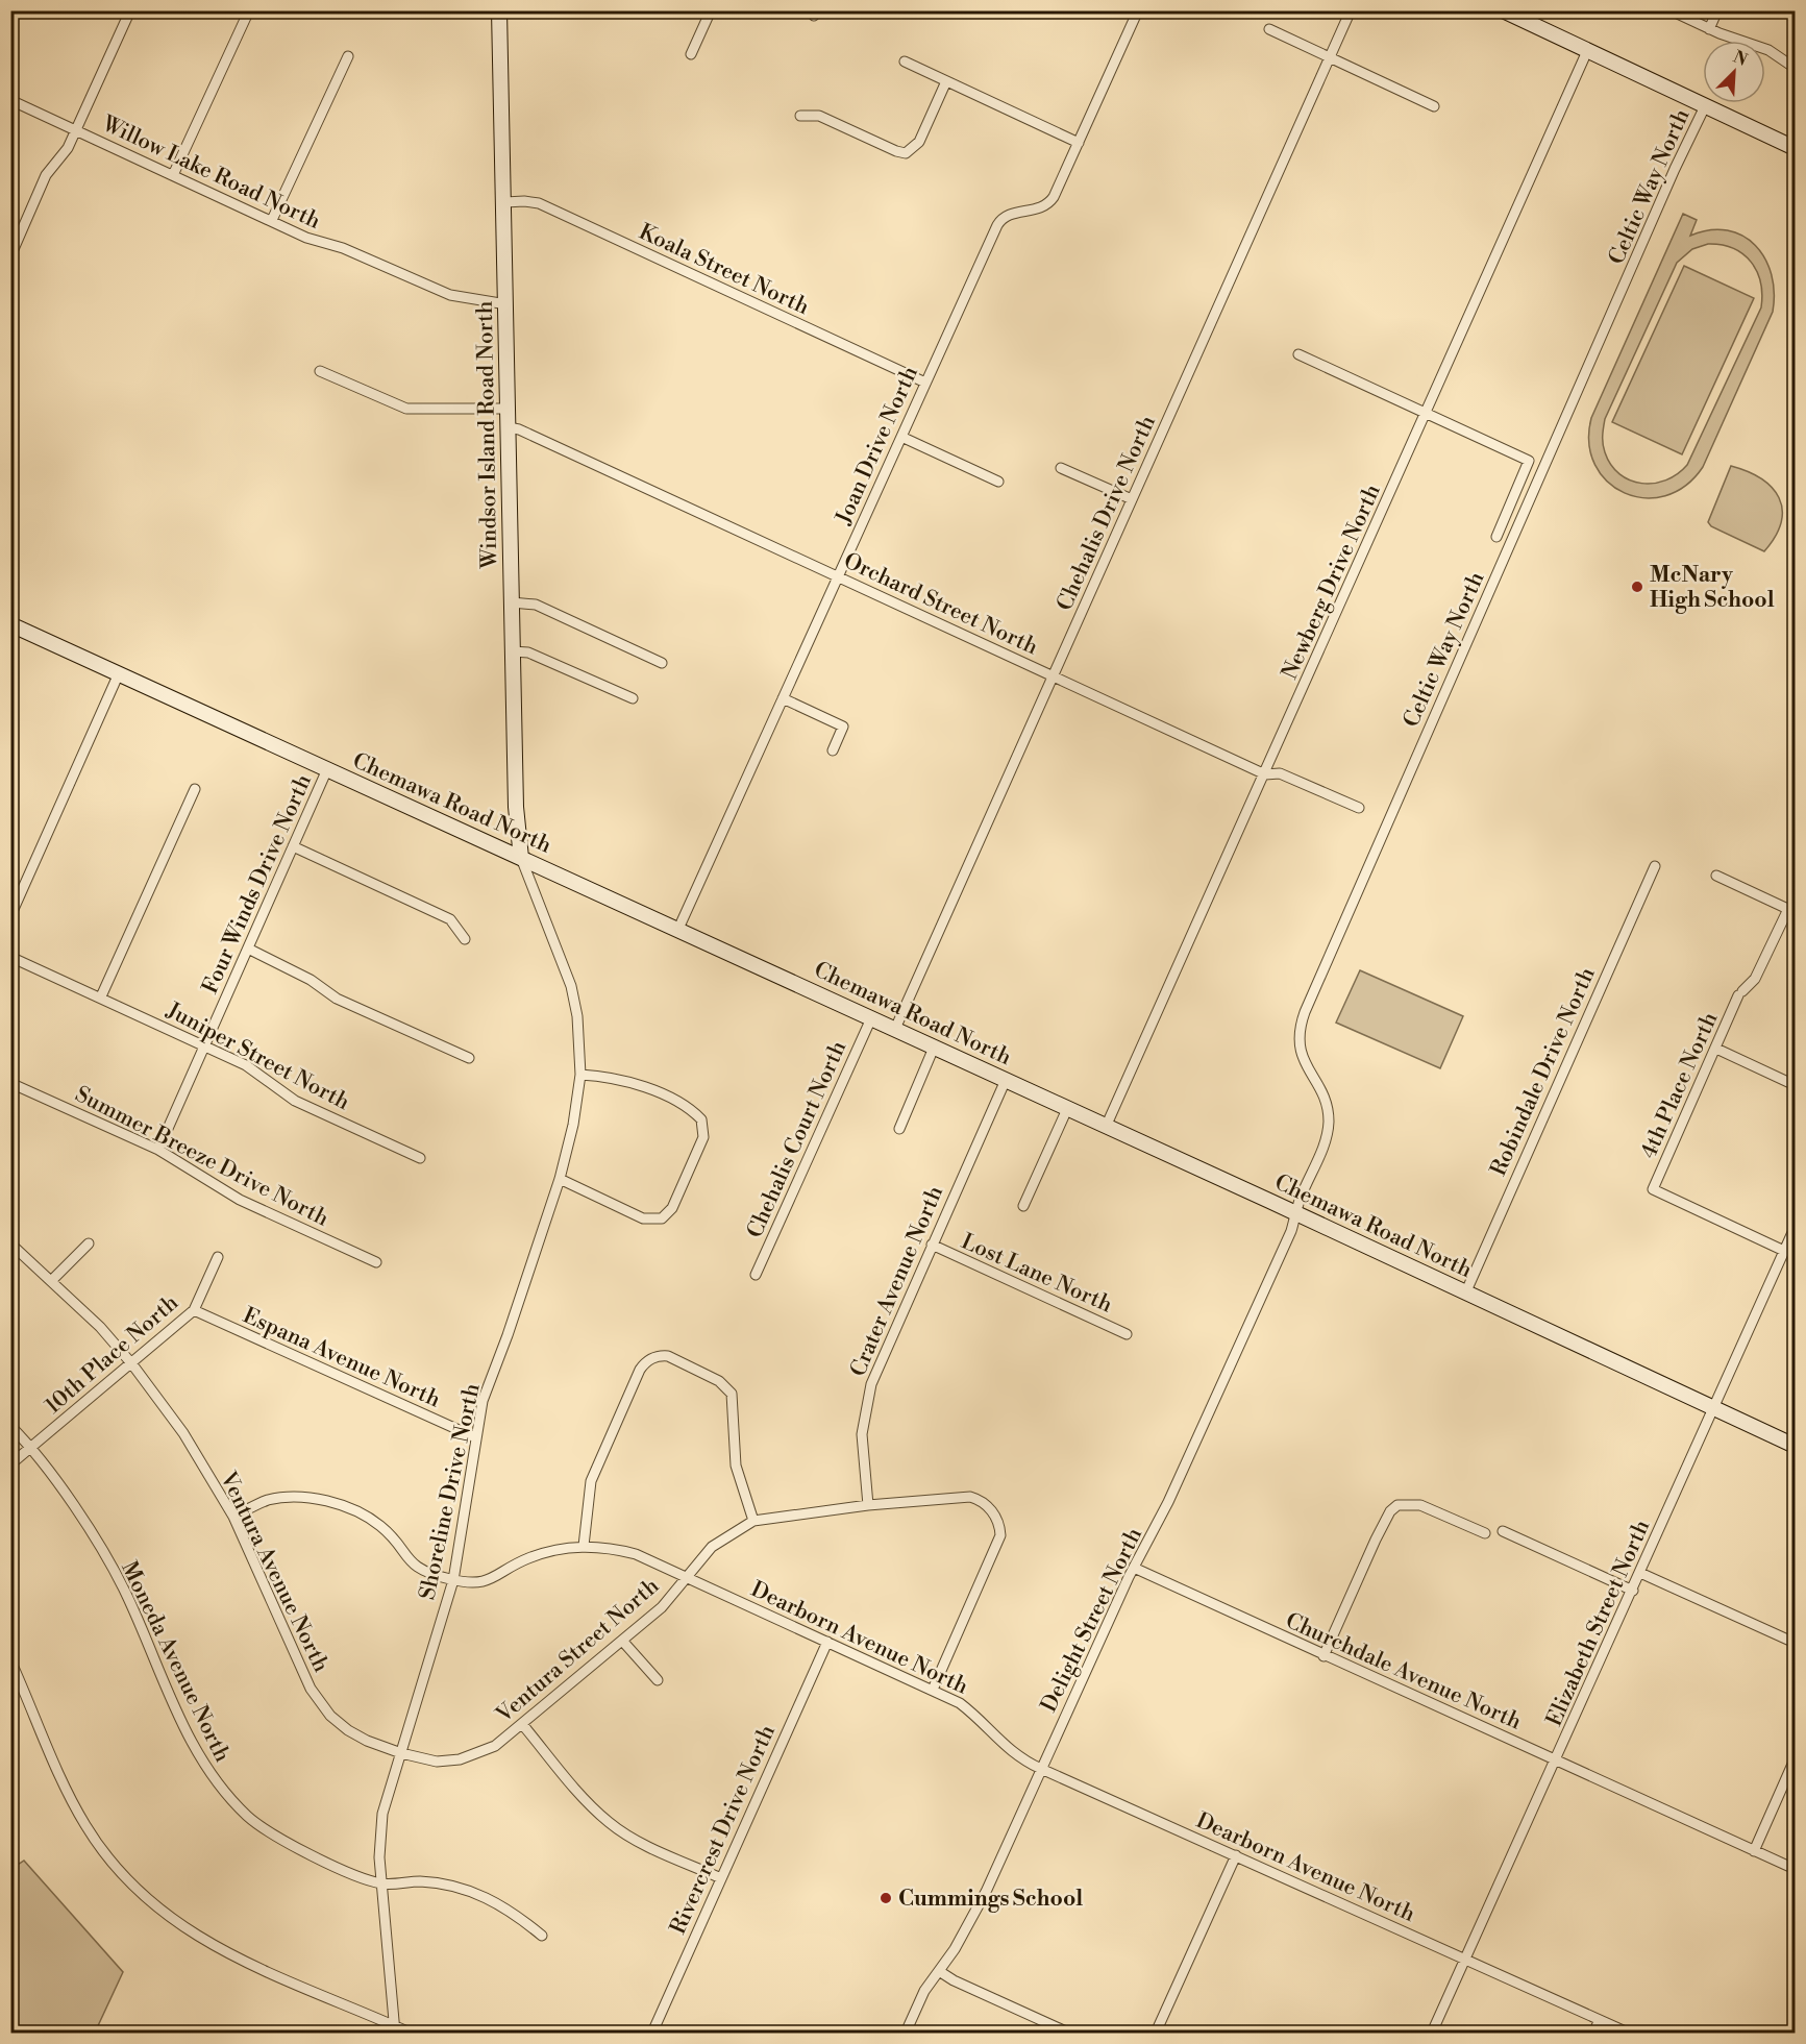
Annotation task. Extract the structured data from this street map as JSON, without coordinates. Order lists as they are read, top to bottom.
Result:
{
  "streets": {
    "street": [
      "Willow Lake Road North",
      "Celtic Way North",
      "Koala Street North",
      "Windsor Island Road North",
      "Joan Drive North",
      "Chehalis Drive North",
      "Newberg Drive North",
      "Orchard Street North",
      "Chemawa Road North",
      "Four Winds Drive North",
      "Juniper Street North",
      "Robindale Drive North",
      "4th Place North",
      "Chehalis Court North",
      "Summer Breeze Drive North",
      "Lost Lane North",
      "Crater Avenue North",
      "10th Place North",
      "Espana Avenue North",
      "Shoreline Drive North",
      "Ventura Avenue North",
      "Delight Street North",
      "Elizabeth Street North",
      "Dearborn Avenue North",
      "Ventura Street North",
      "Moneda Avenue North",
      "Churchdale Avenue North",
      "Rivercrest Drive North"
    ]
  },
  "crossings": [
    ["Willow Lake Road North", "Windsor Island Road North"],
    ["Celtic Way North", "Chemawa Road North"],
    ["Celtic Way North", "Delight Street North"],
    ["Koala Street North", "Windsor Island Road North"],
    ["Koala Street North", "Joan Drive North"],
    ["Windsor Island Road North", "Orchard Street North"],
    ["Windsor Island Road North", "Chemawa Road North"],
    ["Windsor Island Road North", "Shoreline Drive North"],
    ["Joan Drive North", "Orchard Street North"],
    ["Joan Drive North", "Chemawa Road North"],
    ["Chehalis Drive North", "Orchard Street North"],
    ["Chehalis Drive North", "Chemawa Road North"],
    ["Newberg Drive North", "Orchard Street North"],
    ["Newberg Drive North", "Chemawa Road North"],
    ["Chemawa Road North", "Four Winds Drive North"],
    ["Chemawa Road North", "Robindale Drive North"],
    ["Chemawa Road North", "Chehalis Court North"],
    ["Chemawa Road North", "Crater Avenue North"],
    ["Chemawa Road North", "Shoreline Drive North"],
    ["Chemawa Road North", "Delight Street North"],
    ["Chemawa Road North", "Elizabeth Street North"],
    ["Four Winds Drive North", "Juniper Street North"],
    ["Four Winds Drive North", "Summer Breeze Drive North"],
    ["4th Place North", "Elizabeth Street North"],
    ["Lost Lane North", "Crater Avenue North"],
    ["Crater Avenue North", "Ventura Street North"],
    ["10th Place North", "Espana Avenue North"],
    ["10th Place North", "Ventura Avenue North"],
    ["10th Place North", "Moneda Avenue North"],
    ["Espana Avenue North", "Shoreline Drive North"],
    ["Shoreline Drive North", "Ventura Avenue North"],
    ["Shoreline Drive North", "Dearborn Avenue North"],
    ["Shoreline Drive North", "Ventura Street North"],
    ["Shoreline Drive North", "Moneda Avenue North"],
    ["Ventura Avenue North", "Dearborn Avenue North"],
    ["Ventura Avenue North", "Ventura Street North"],
    ["Delight Street North", "Dearborn Avenue North"],
    ["Delight Street North", "Churchdale Avenue North"],
    ["Elizabeth Street North", "Dearborn Avenue North"],
    ["Elizabeth Street North", "Churchdale Avenue North"],
    ["Dearborn Avenue North", "Ventura Street North"],
    ["Dearborn Avenue North", "Rivercrest Drive North"]
  ],
  "places": ["McNary High School", "Cummings School"],
  "north": "top right"
}
